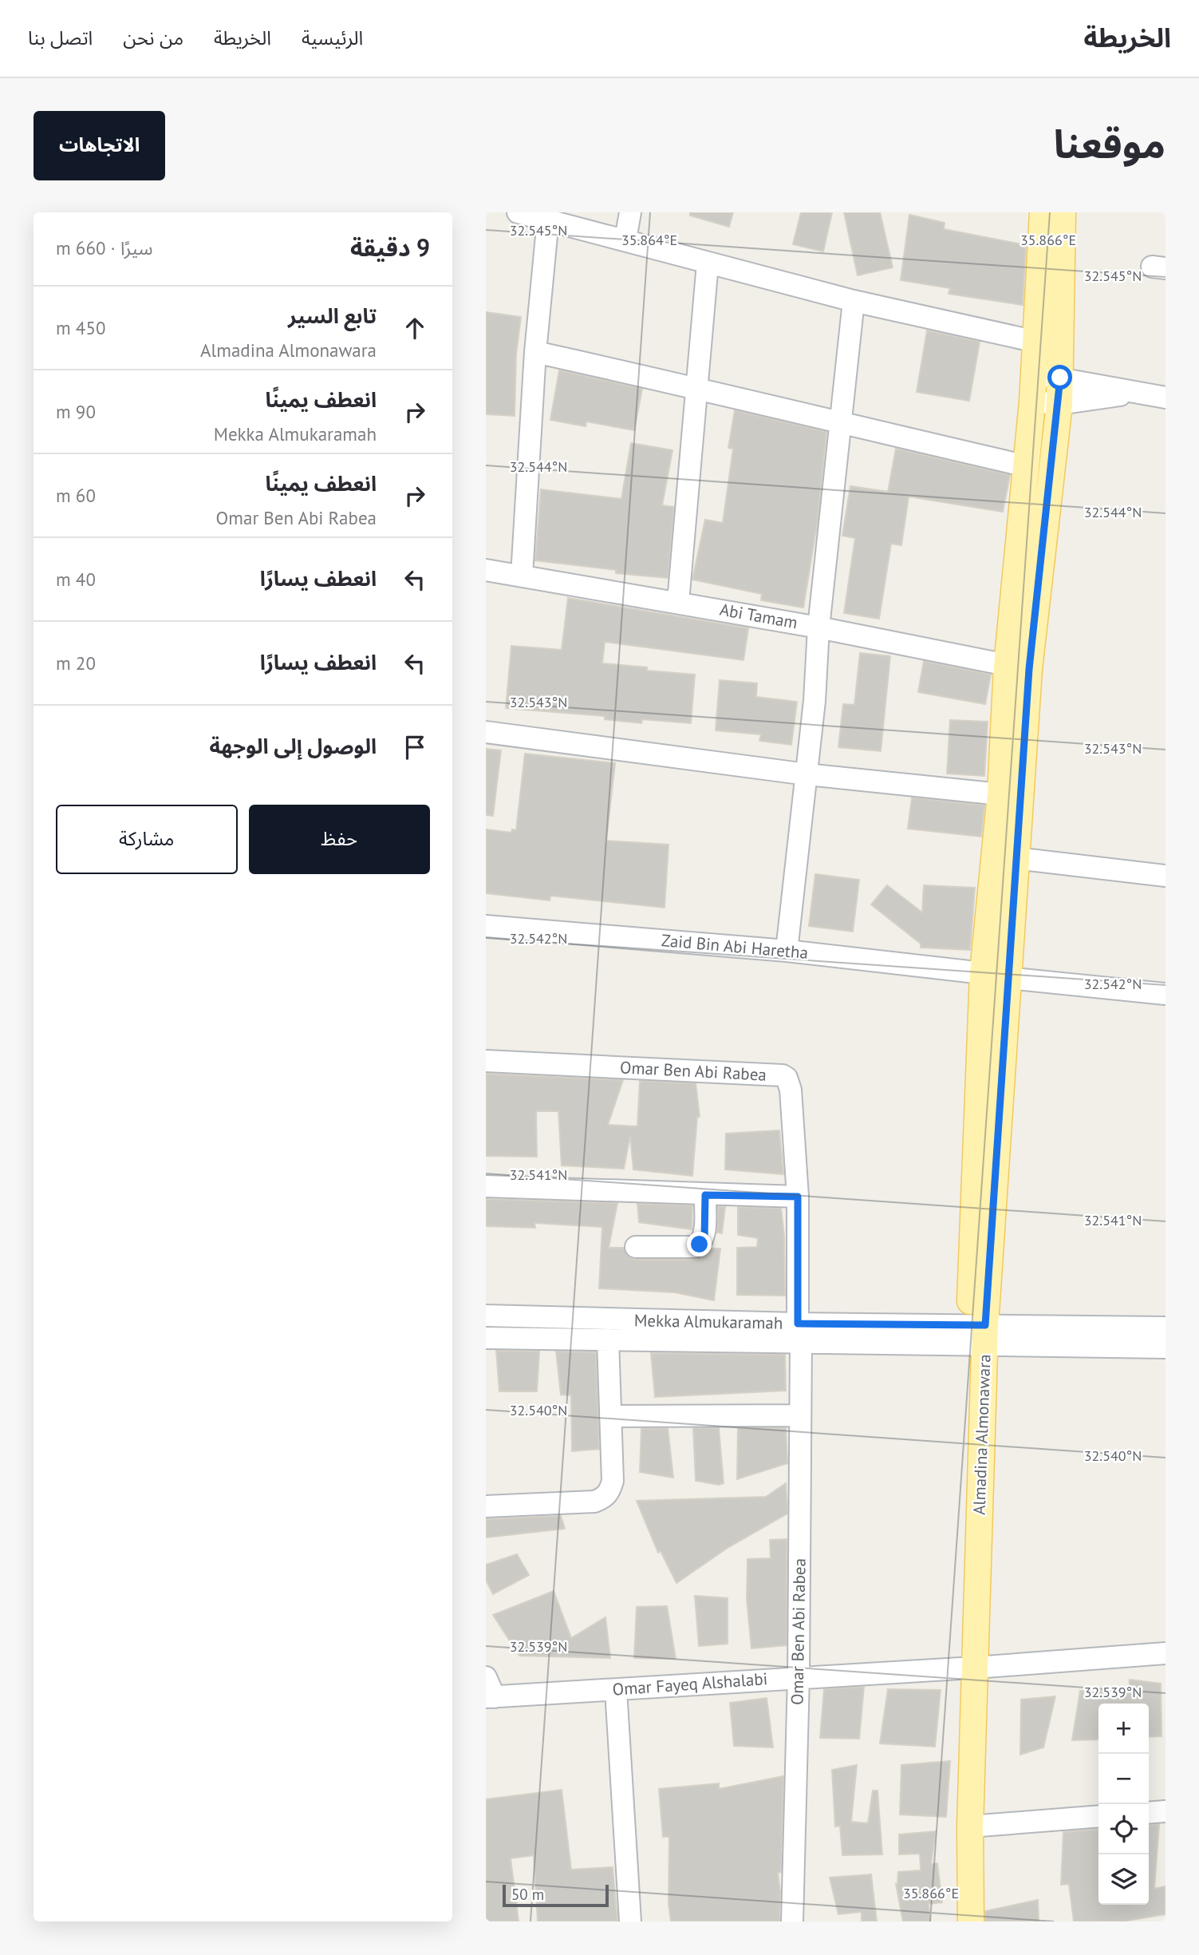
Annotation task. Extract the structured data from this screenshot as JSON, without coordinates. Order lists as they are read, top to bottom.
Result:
{
  "streets": {
    "street": [
      "Abi Tamam",
      "Zaid Bin Abi Haretha",
      "Omar Ben Abi Rabea",
      "Mekka Almukaramah",
      "Omar Fayeq Alshalabi"
    ]
  },
  "crossings": [
    ["Omar Ben Abi Rabea", "Mekka Almukaramah"],
    ["Omar Ben Abi Rabea", "Omar Fayeq Alshalabi"]
  ],
  "scale_bar": "50 m",
  "page": {
    "header": "الخريطة",
    "nav": [
      "الرئيسية",
      "الخريطة",
      "من نحن",
      "اتصل بنا"
    ],
    "title": "موقعنا",
    "buttons": [
      "الاتجاهات",
      ["حفظ", "مشاركة"]
    ],
    "heading": ["9 دقيقة", "سيرًا · 660 m"],
    "list": [
      ["تابع السير", "Almadina Almonawara", "450 m"],
      ["انعطف يمينًا", "Mekka Almukaramah", "90 m"],
      ["انعطف يمينًا", "Omar Ben Abi Rabea", "60 m"],
      ["انعطف يسارًا", "40 m"],
      ["انعطف يسارًا", "20 m"],
      "الوصول إلى الوجهة"
    ],
    "map_buttons": ["+", "−"],
    "scale": "50 m"
  },
  "coordinates": [
    "32.545°N",
    "35.864°E",
    "35.866°E",
    "32.544°N",
    "32.543°N",
    "32.542°N",
    "32.541°N",
    "32.540°N",
    "32.539°N"
  ]
}
